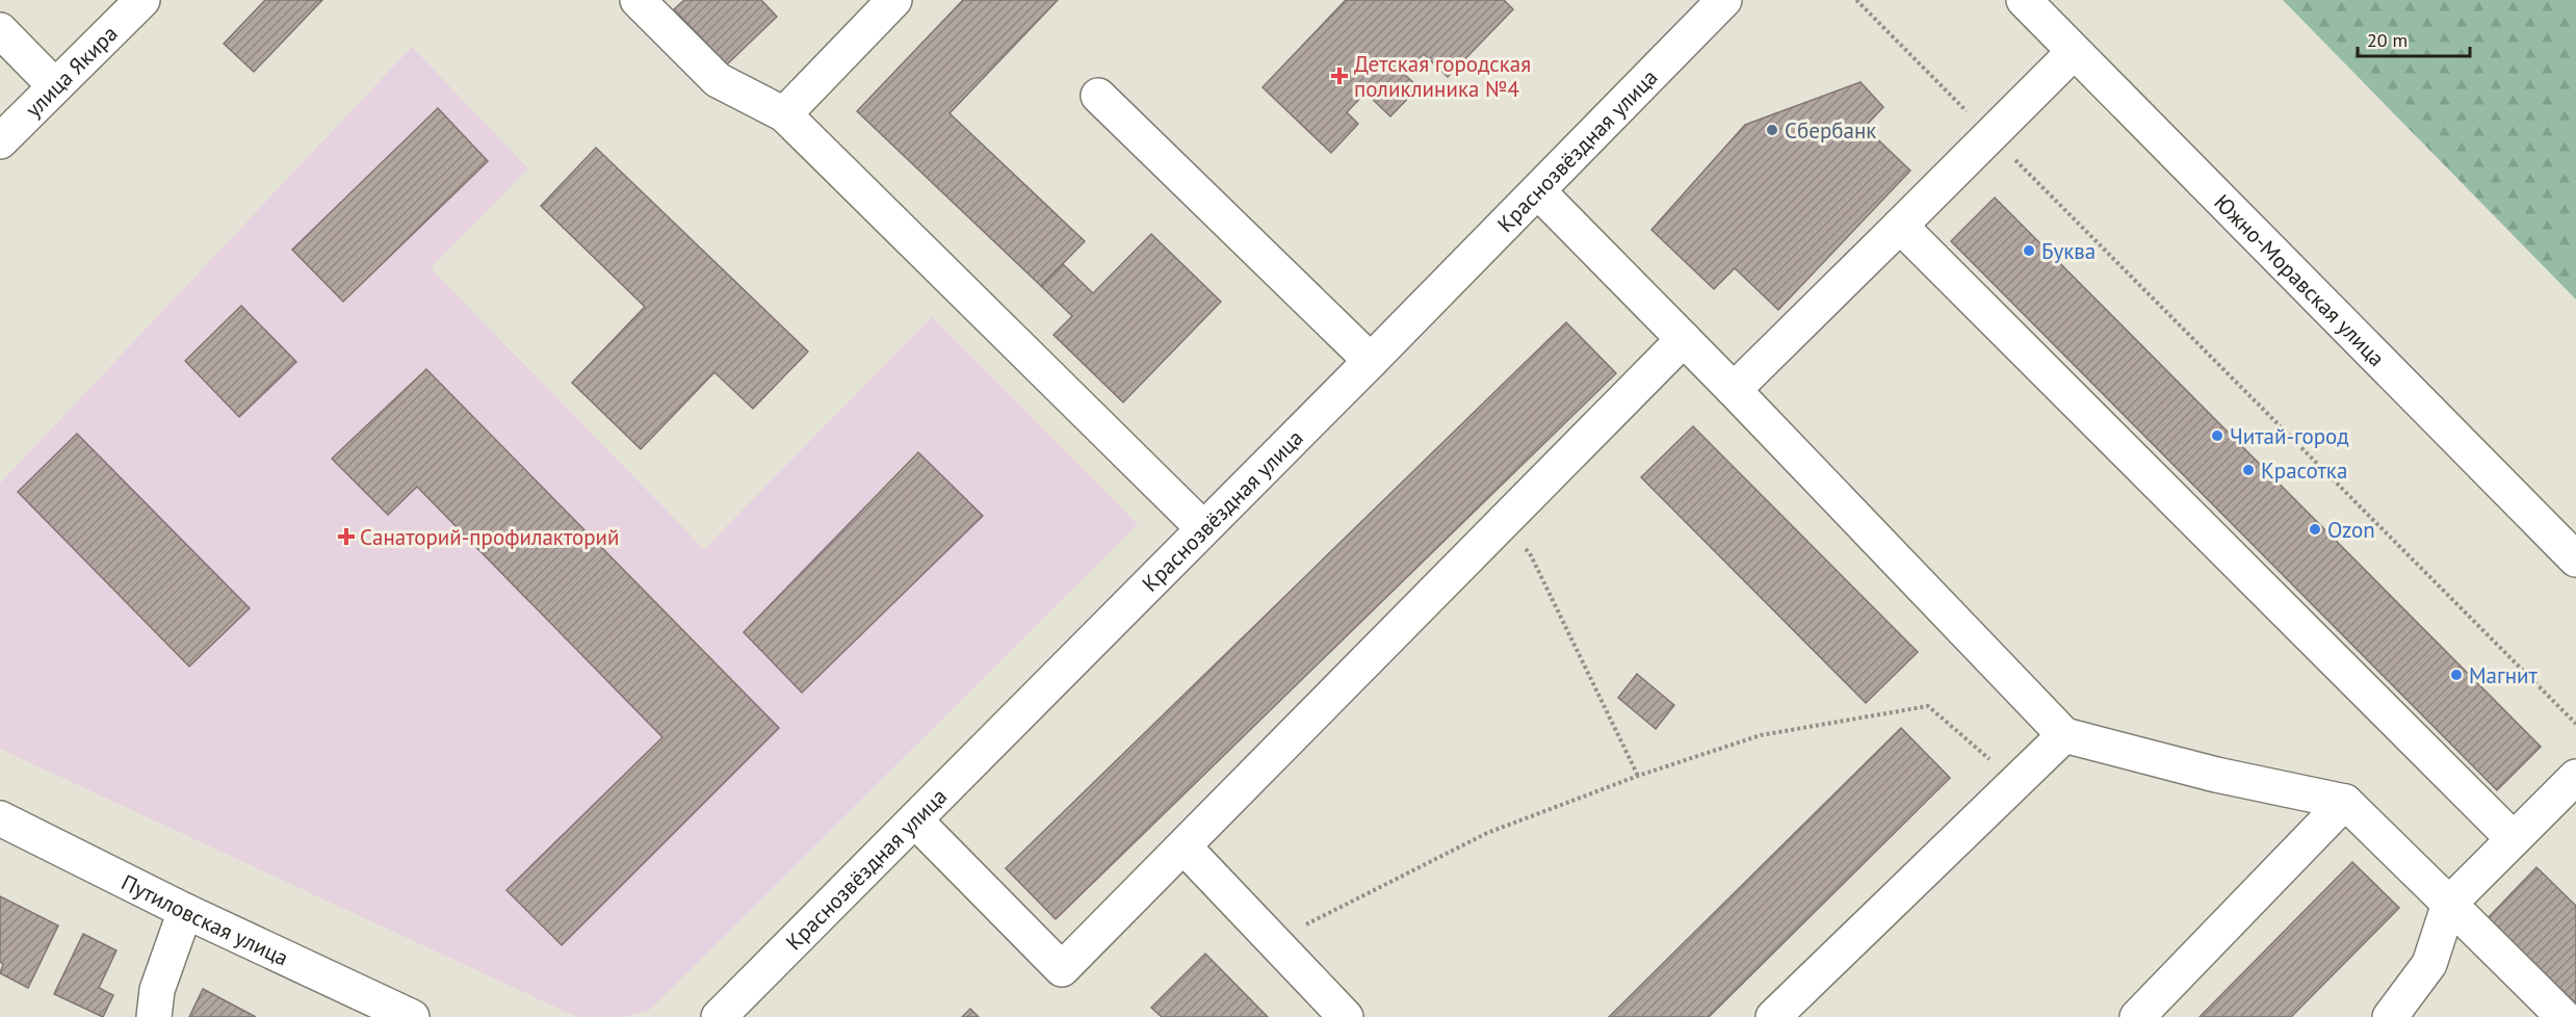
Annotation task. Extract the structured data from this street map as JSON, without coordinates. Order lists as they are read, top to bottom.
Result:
{
  "streets": {
    "street": [
      "улица Якира",
      "Краснозвёздная улица",
      "Южно-Моравская улица",
      "Путиловская улица"
    ]
  },
  "places": {
    "health": ["Детская городская поликлиника №4", "Cанаторий-профилакторий"],
    "other": [
      "Сбербанк",
      "Буква",
      "Читай-город",
      "Красотка",
      "Ozon",
      "Магнит"
    ]
  },
  "scale_bar": "20 m"
}
